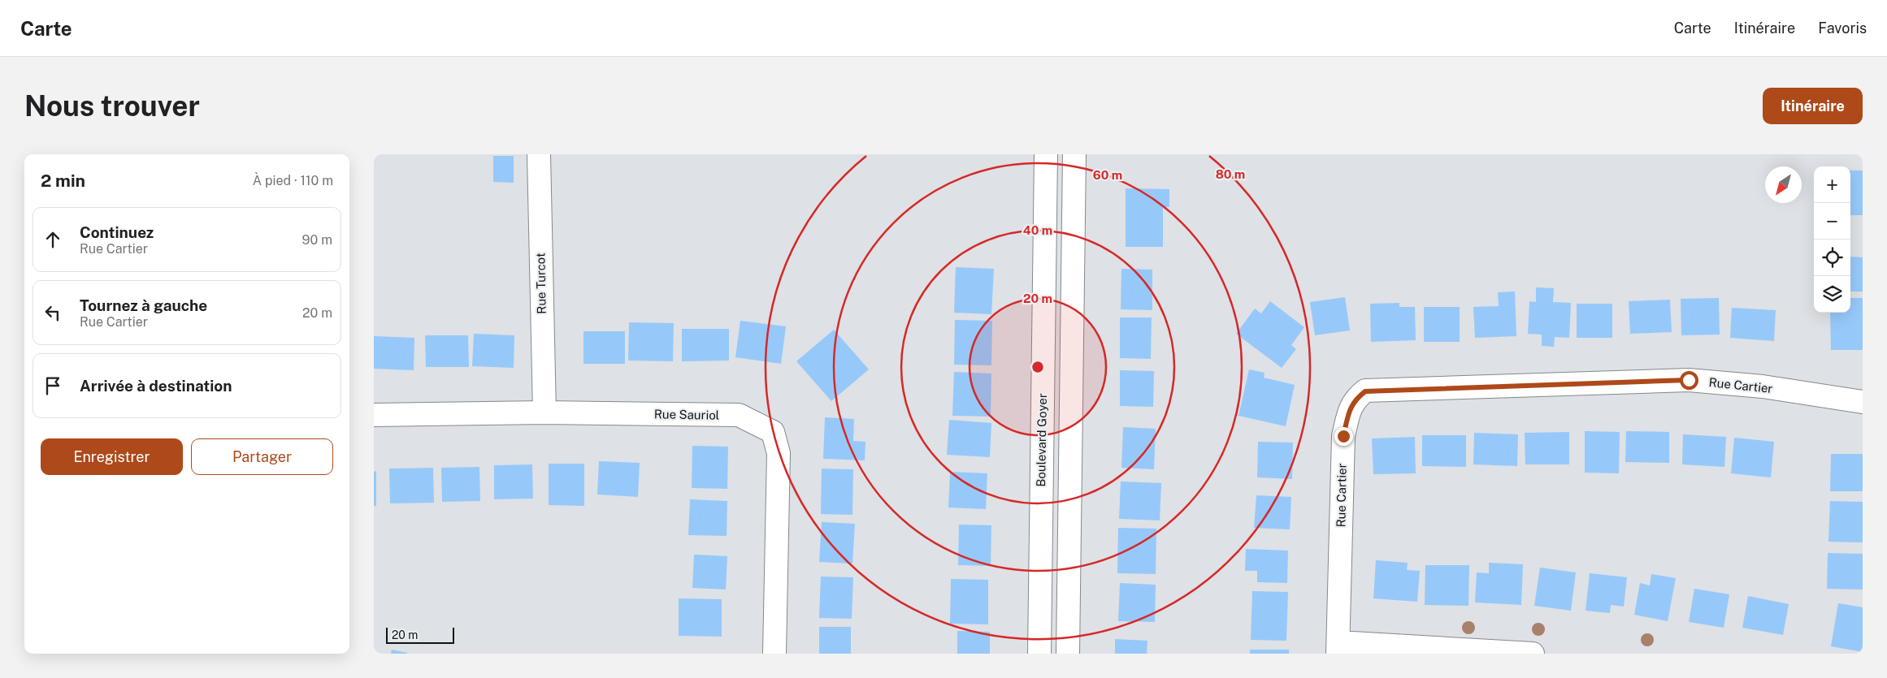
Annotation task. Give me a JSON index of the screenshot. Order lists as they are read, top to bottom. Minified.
{"streets":{"street":["Rue Turcot","Rue Cartier","Rue Sauriol","Boulevard Goyer"]},"crossings":[["Rue Turcot","Rue Sauriol"]],"scale_bar":"20 m","north":"bottom left","page":{"header":"Carte","nav":["Carte","Itinéraire","Favoris"],"buttons":["Itinéraire",["Enregistrer","Partager"]],"title":"Nous trouver","heading":["2 min","À pied · 110 m"],"map_buttons":["+","−"],"list":[["Continuez","Rue Cartier","90 m"],["Tournez à gauche","Rue Cartier","20 m"],"Arrivée à destination"],"scale":"20 m"},"rings":["80 m","60 m","40 m","20 m"]}
